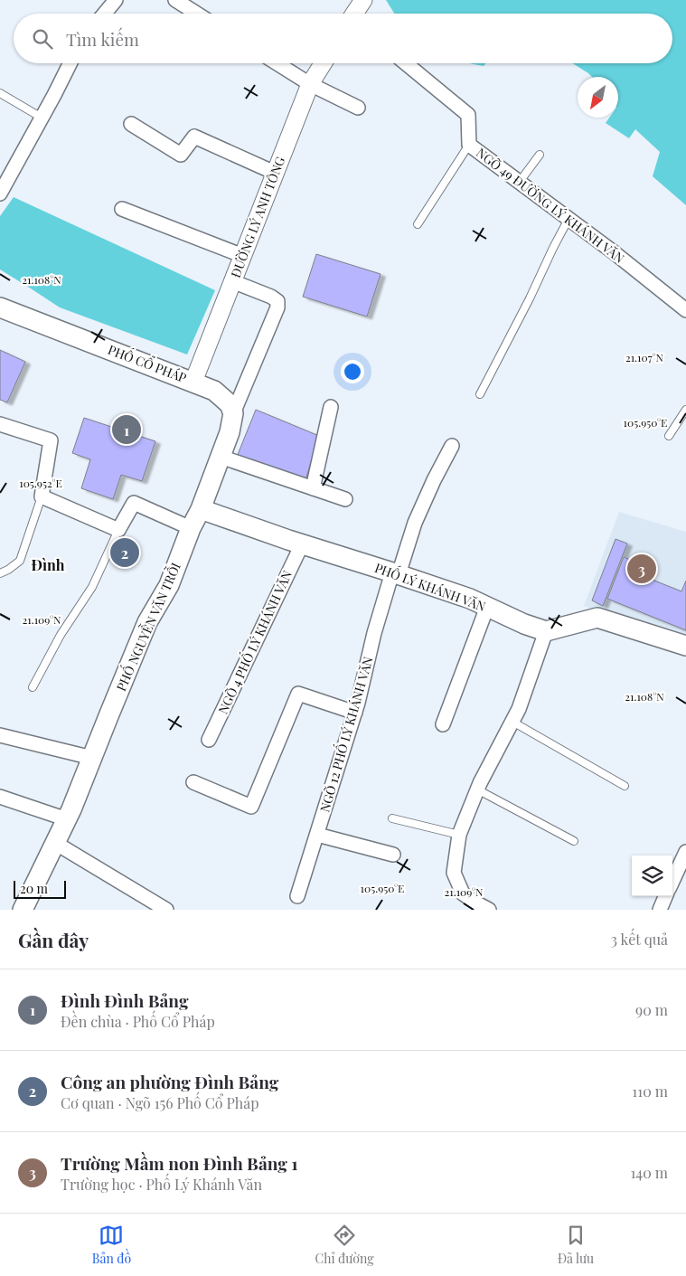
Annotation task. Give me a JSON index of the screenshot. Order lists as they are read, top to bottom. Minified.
{"streets":{"main road":["PHỐ CỔ PHÁP","PHỐ LÝ KHÁNH VĂN","PHỐ NGUYỄN VĂN TRỖI"],"street":["NGÕ 49 ĐƯỜNG LÝ KHÁNH VĂN","ĐƯỜNG LÝ ANH TÔNG","NGÕ 4 PHỐ LÝ KHÁNH VĂN","NGÕ 12 PHỐ LÝ KHÁNH VĂN"]},"crossings":[["ĐƯỜNG LÝ ANH TÔNG","PHỐ CỔ PHÁP"],["PHỐ LÝ KHÁNH VĂN","PHỐ NGUYỄN VĂN TRỖI"],["PHỐ LÝ KHÁNH VĂN","NGÕ 4 PHỐ LÝ KHÁNH VĂN"],["PHỐ LÝ KHÁNH VĂN","NGÕ 12 PHỐ LÝ KHÁNH VĂN"]],"districts":["Đình"],"scale_bar":"20 m","north":"bottom left","page":{"search":"Tìm kiếm","pins":["1","2","3"],"scale":"20 m","heading":["Gần đây","3 kết quả"],"list":[{"mark":"1","name":"Đình Đình Bảng","note":"Đền chùa · Phố Cổ Pháp","value":"90 m"},{"mark":"2","name":"Công an phường Đình Bảng","note":"Cơ quan · Ngõ 156 Phố Cổ Pháp","value":"110 m"},{"mark":"3","name":"Trường Mầm non Đình Bảng 1","note":"Trường học · Phố Lý Khánh Văn","value":"140 m"}],"nav":["Bản đồ","Chỉ đường","Đã lưu"]},"coordinates":["21.108°N","21.107°N","105.950°E","105.952°E","21.109°N"]}
